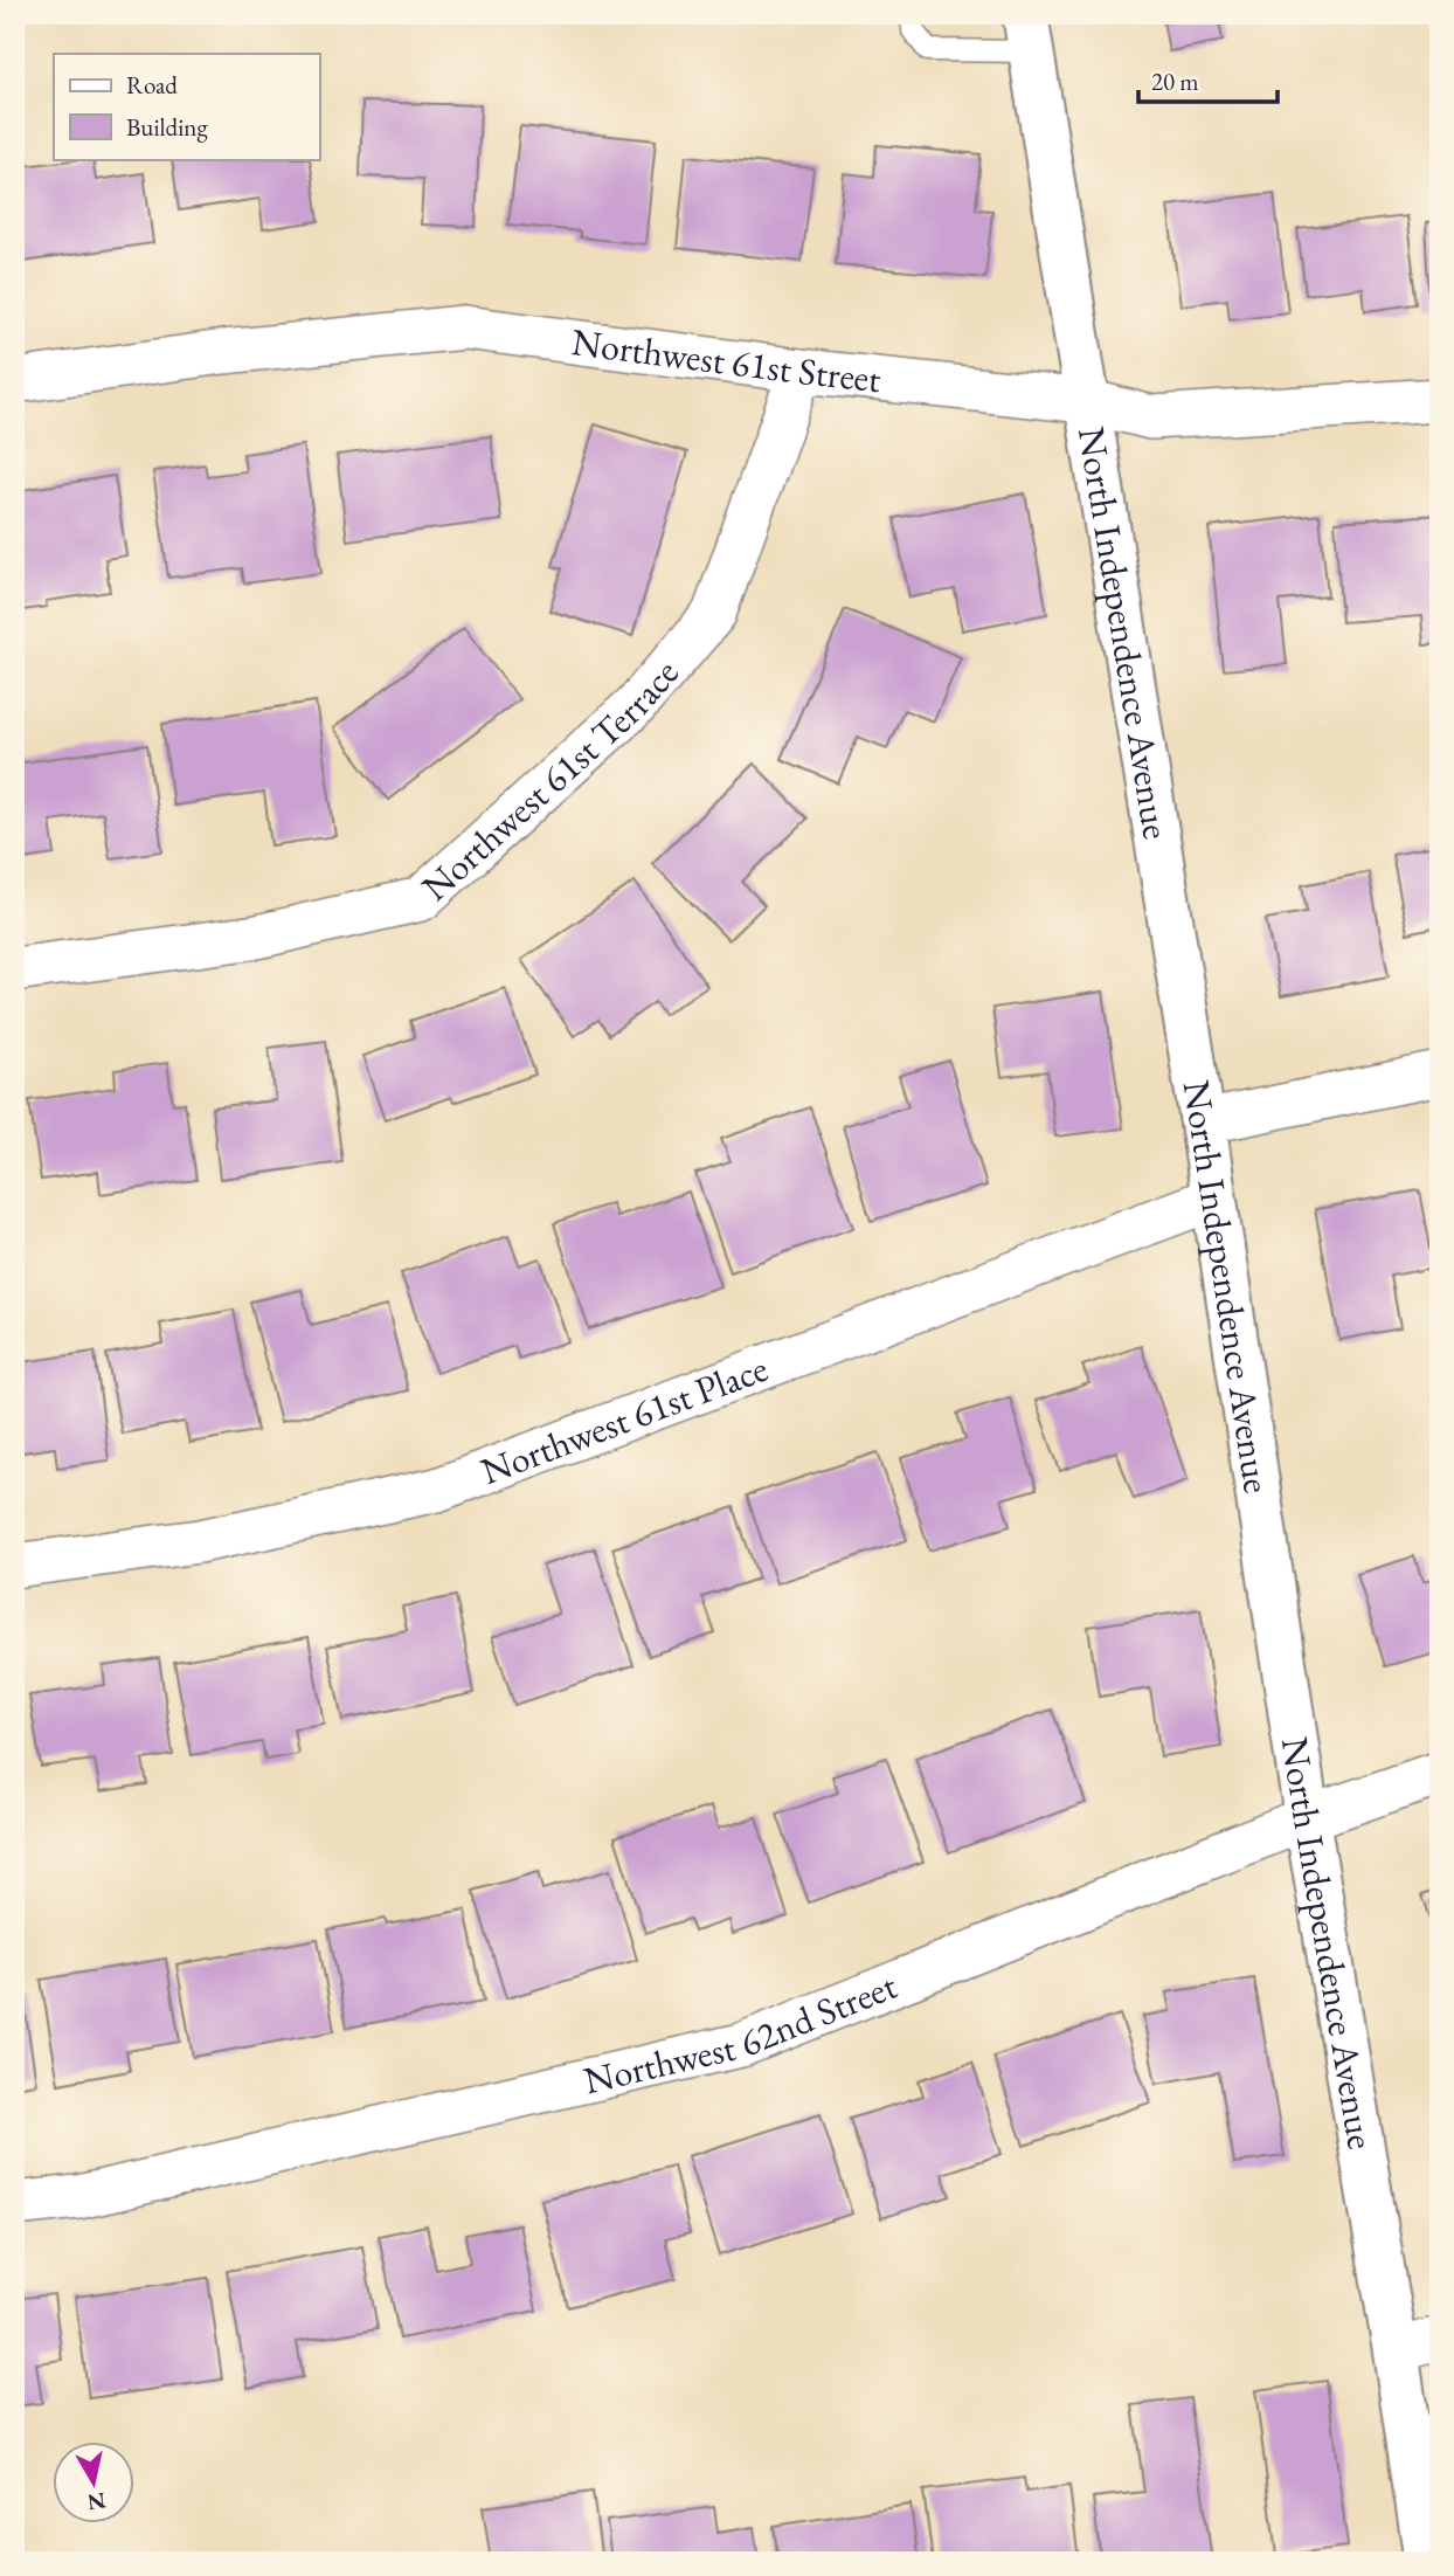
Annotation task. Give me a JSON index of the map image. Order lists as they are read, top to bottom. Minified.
{"streets":{"street":["Northwest 61st Street","North Independence Avenue","Northwest 61st Terrace","Northwest 61st Place","Northwest 62nd Street"]},"crossings":[["Northwest 61st Street","North Independence Avenue"],["Northwest 61st Street","Northwest 61st Terrace"],["North Independence Avenue","Northwest 61st Place"],["North Independence Avenue","Northwest 62nd Street"]],"legend":["Road","Building"],"scale_bar":"20 m","north":"bottom"}
